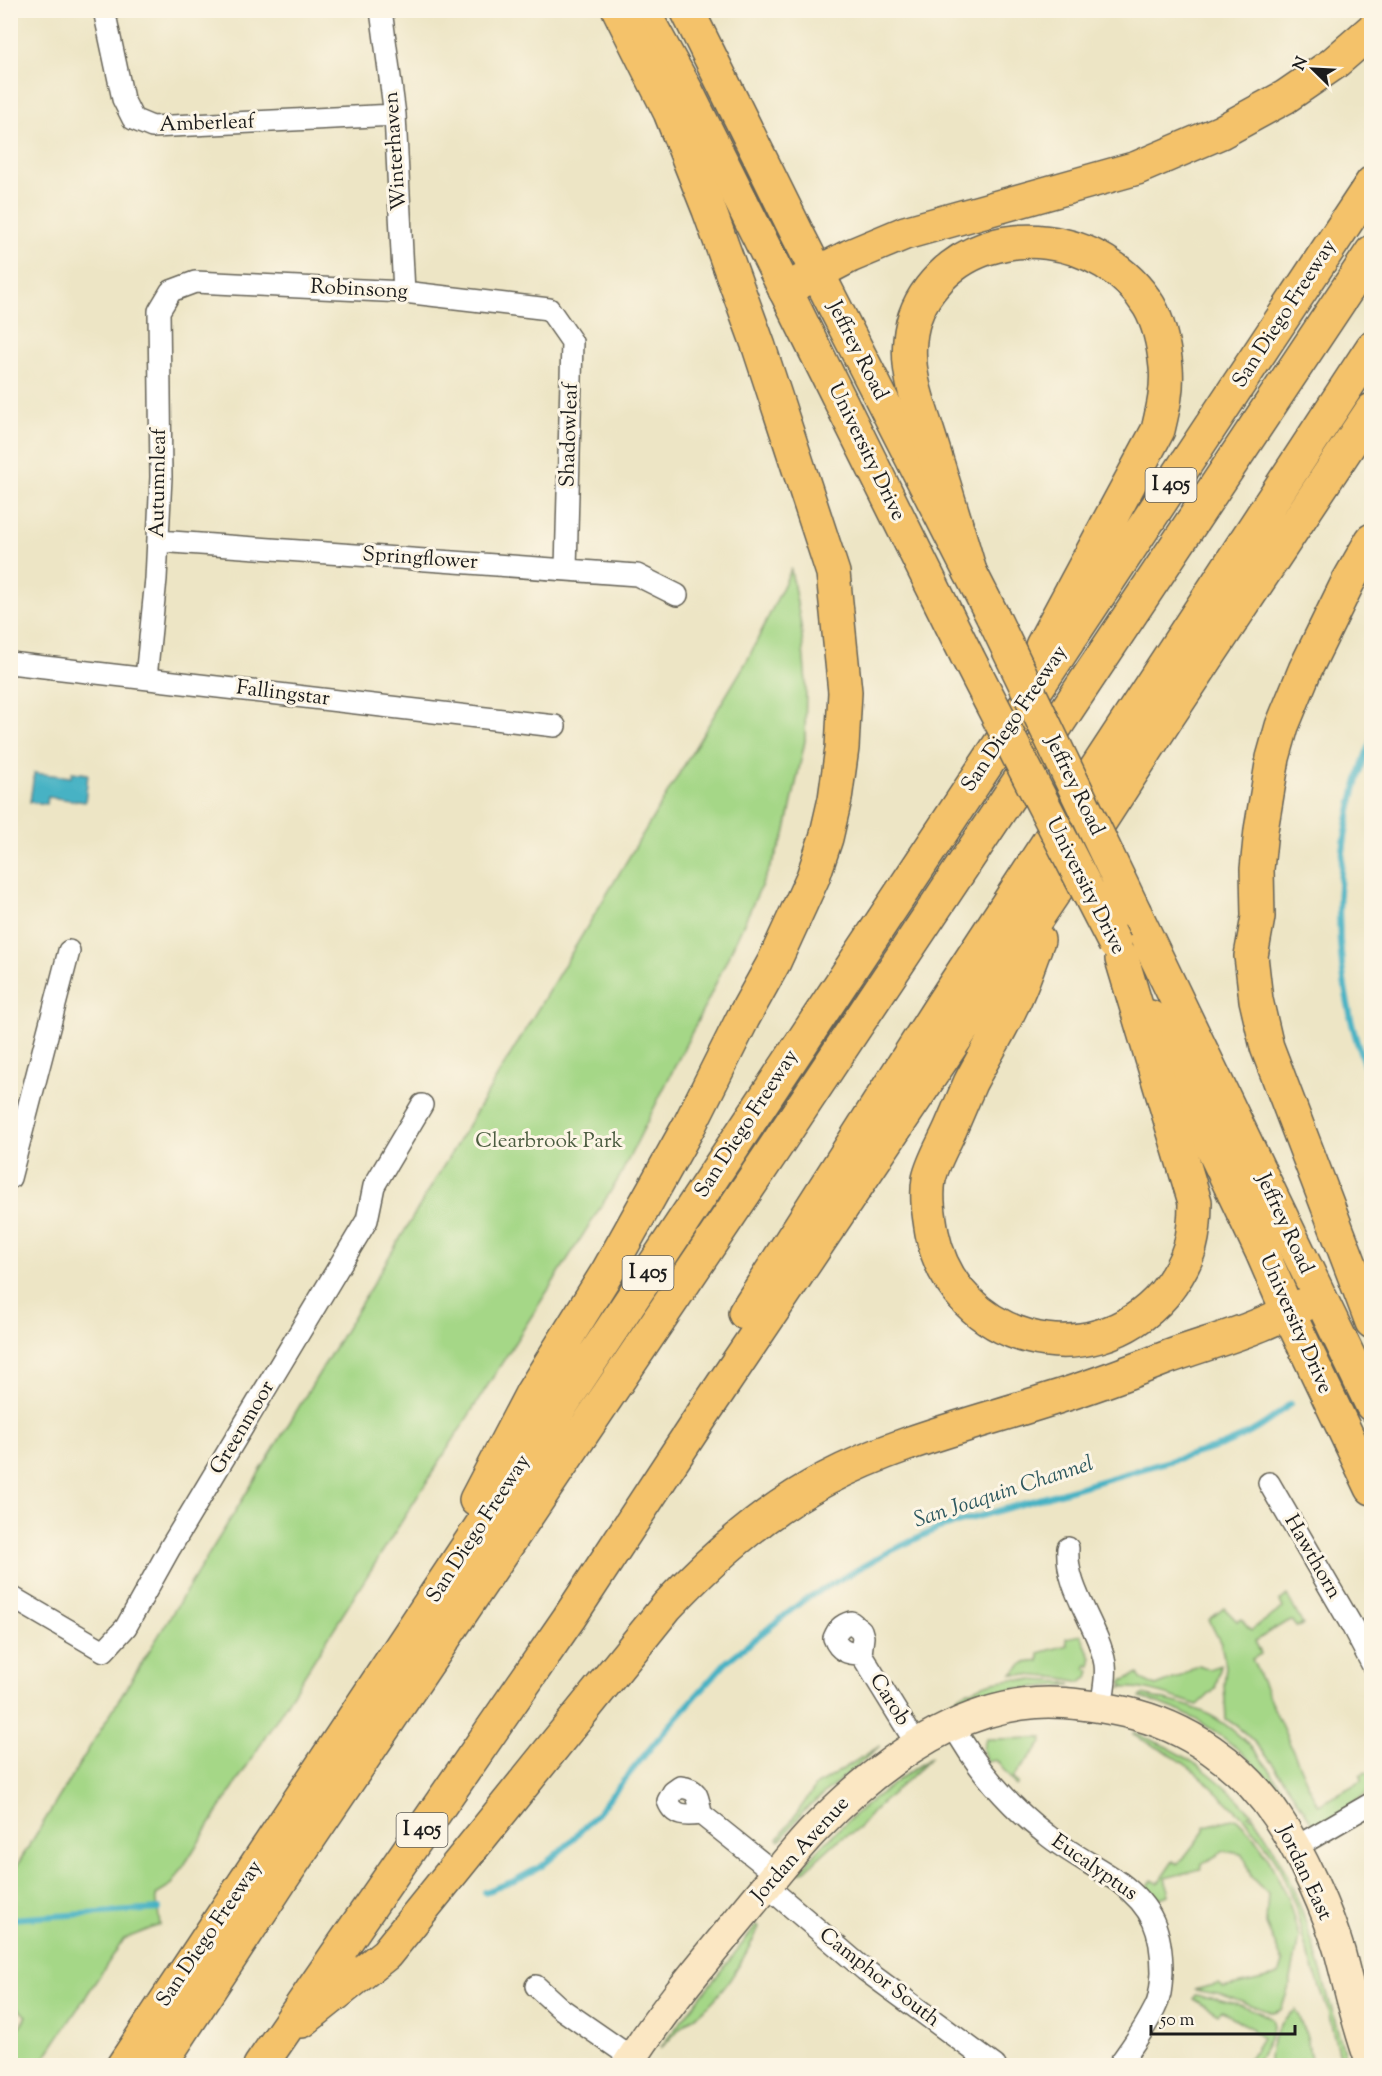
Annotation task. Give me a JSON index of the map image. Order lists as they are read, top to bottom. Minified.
{"streets":{"main road":["San Diego Freeway","Jeffrey Road","University Drive","I 405"],"street":["Amberleaf","Winterhaven","Robinsong","Shadowleaf","Autumnleaf","Springflower","Fallingstar","Greenmoor","Hawthorn","Carob","Jordan Avenue","Eucalyptus","Jordan East","Camphor South"]},"crossings":[["Amberleaf","Winterhaven"],["Winterhaven","Robinsong"],["Robinsong","Shadowleaf"],["Robinsong","Autumnleaf"],["Shadowleaf","Springflower"],["Autumnleaf","Springflower"],["Autumnleaf","Fallingstar"],["Carob","Jordan Avenue"],["Jordan Avenue","Eucalyptus"],["Jordan Avenue","Jordan East"],["Jordan Avenue","Camphor South"]],"water":["San Joaquin Channel"],"parks":["Clearbrook Park"],"scale_bar":"50 m","north":"top left"}
